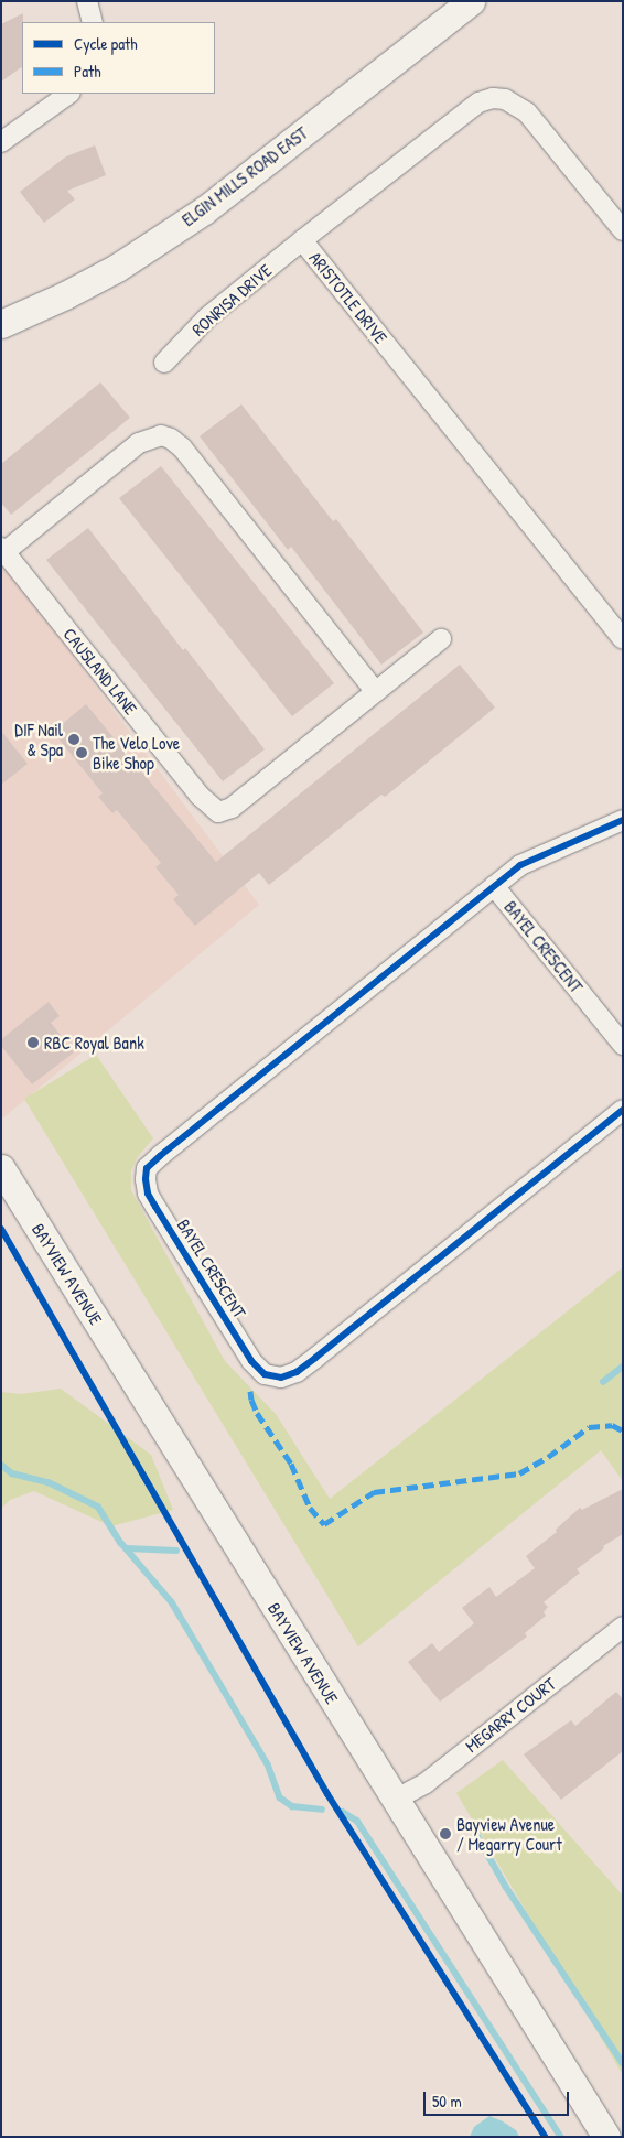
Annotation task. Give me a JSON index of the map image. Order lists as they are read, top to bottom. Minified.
{"streets":{"main road":["ELGIN MILLS ROAD EAST","BAYVIEW AVENUE"],"street":["ARISTOTLE DRIVE","RONRISA DRIVE","CAUSLAND LANE","BAYEL CRESCENT","MEGARRY COURT"]},"crossings":[["ARISTOTLE DRIVE","RONRISA DRIVE"],["BAYVIEW AVENUE","MEGARRY COURT"]],"places":["DIF Nail & Spa","The Velo Love Bike Shop","RBC Royal Bank","Bayview Avenue / Megarry Court"],"legend":["Cycle path","Path"],"scale_bar":"50 m"}
